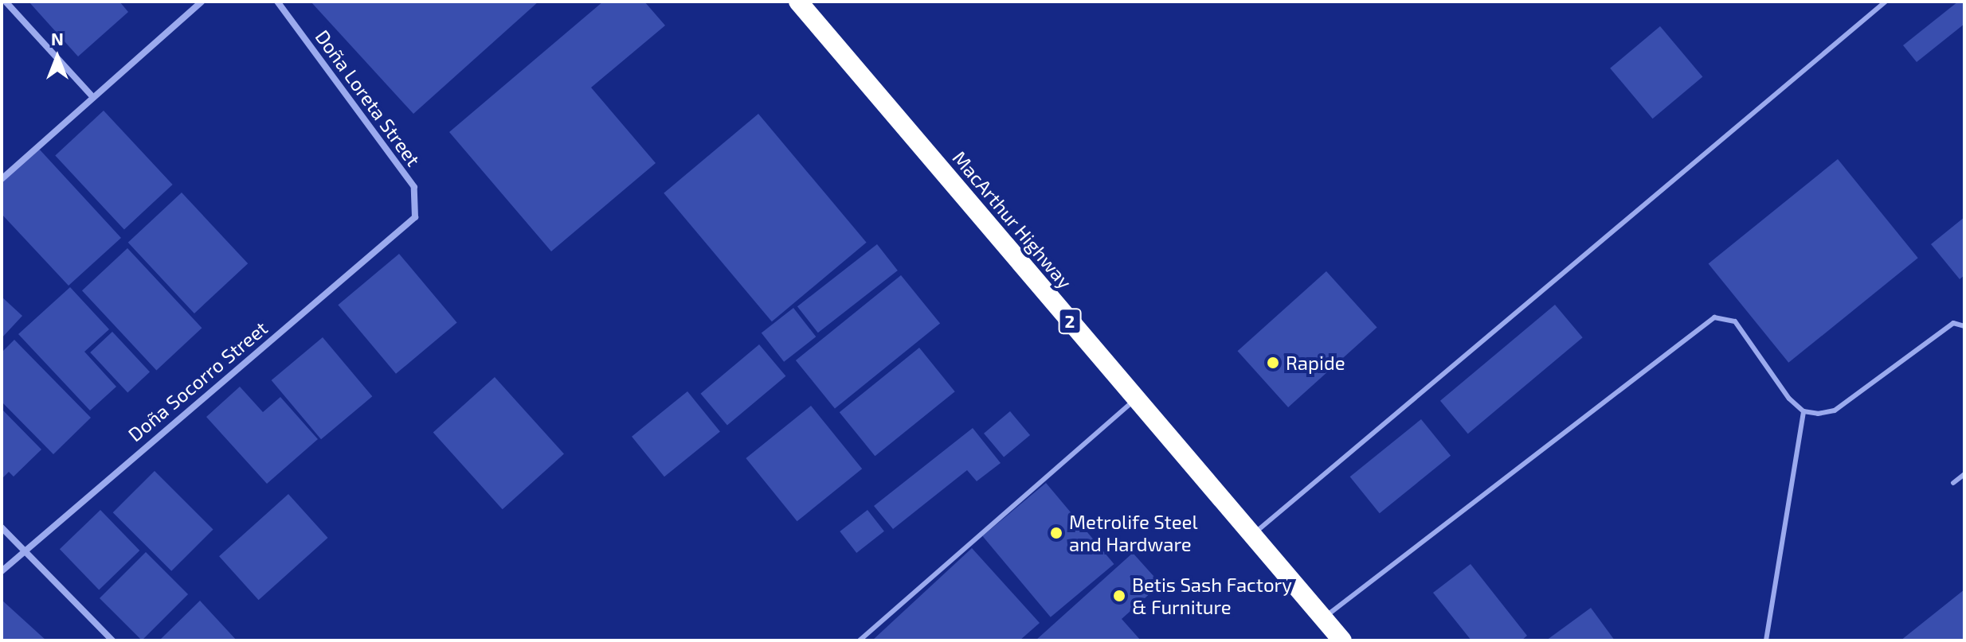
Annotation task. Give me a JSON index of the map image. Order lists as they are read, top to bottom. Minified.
{"streets":{"highway":["MacArthur Highway","2"],"street":["Doña Loreta Street","Doña Socorro Street"]},"crossings":[["Doña Loreta Street","Doña Socorro Street"]],"places":["Rapide","Metrolife Steel and Hardware","Betis Sash Factory & Furniture"],"north":"top"}
